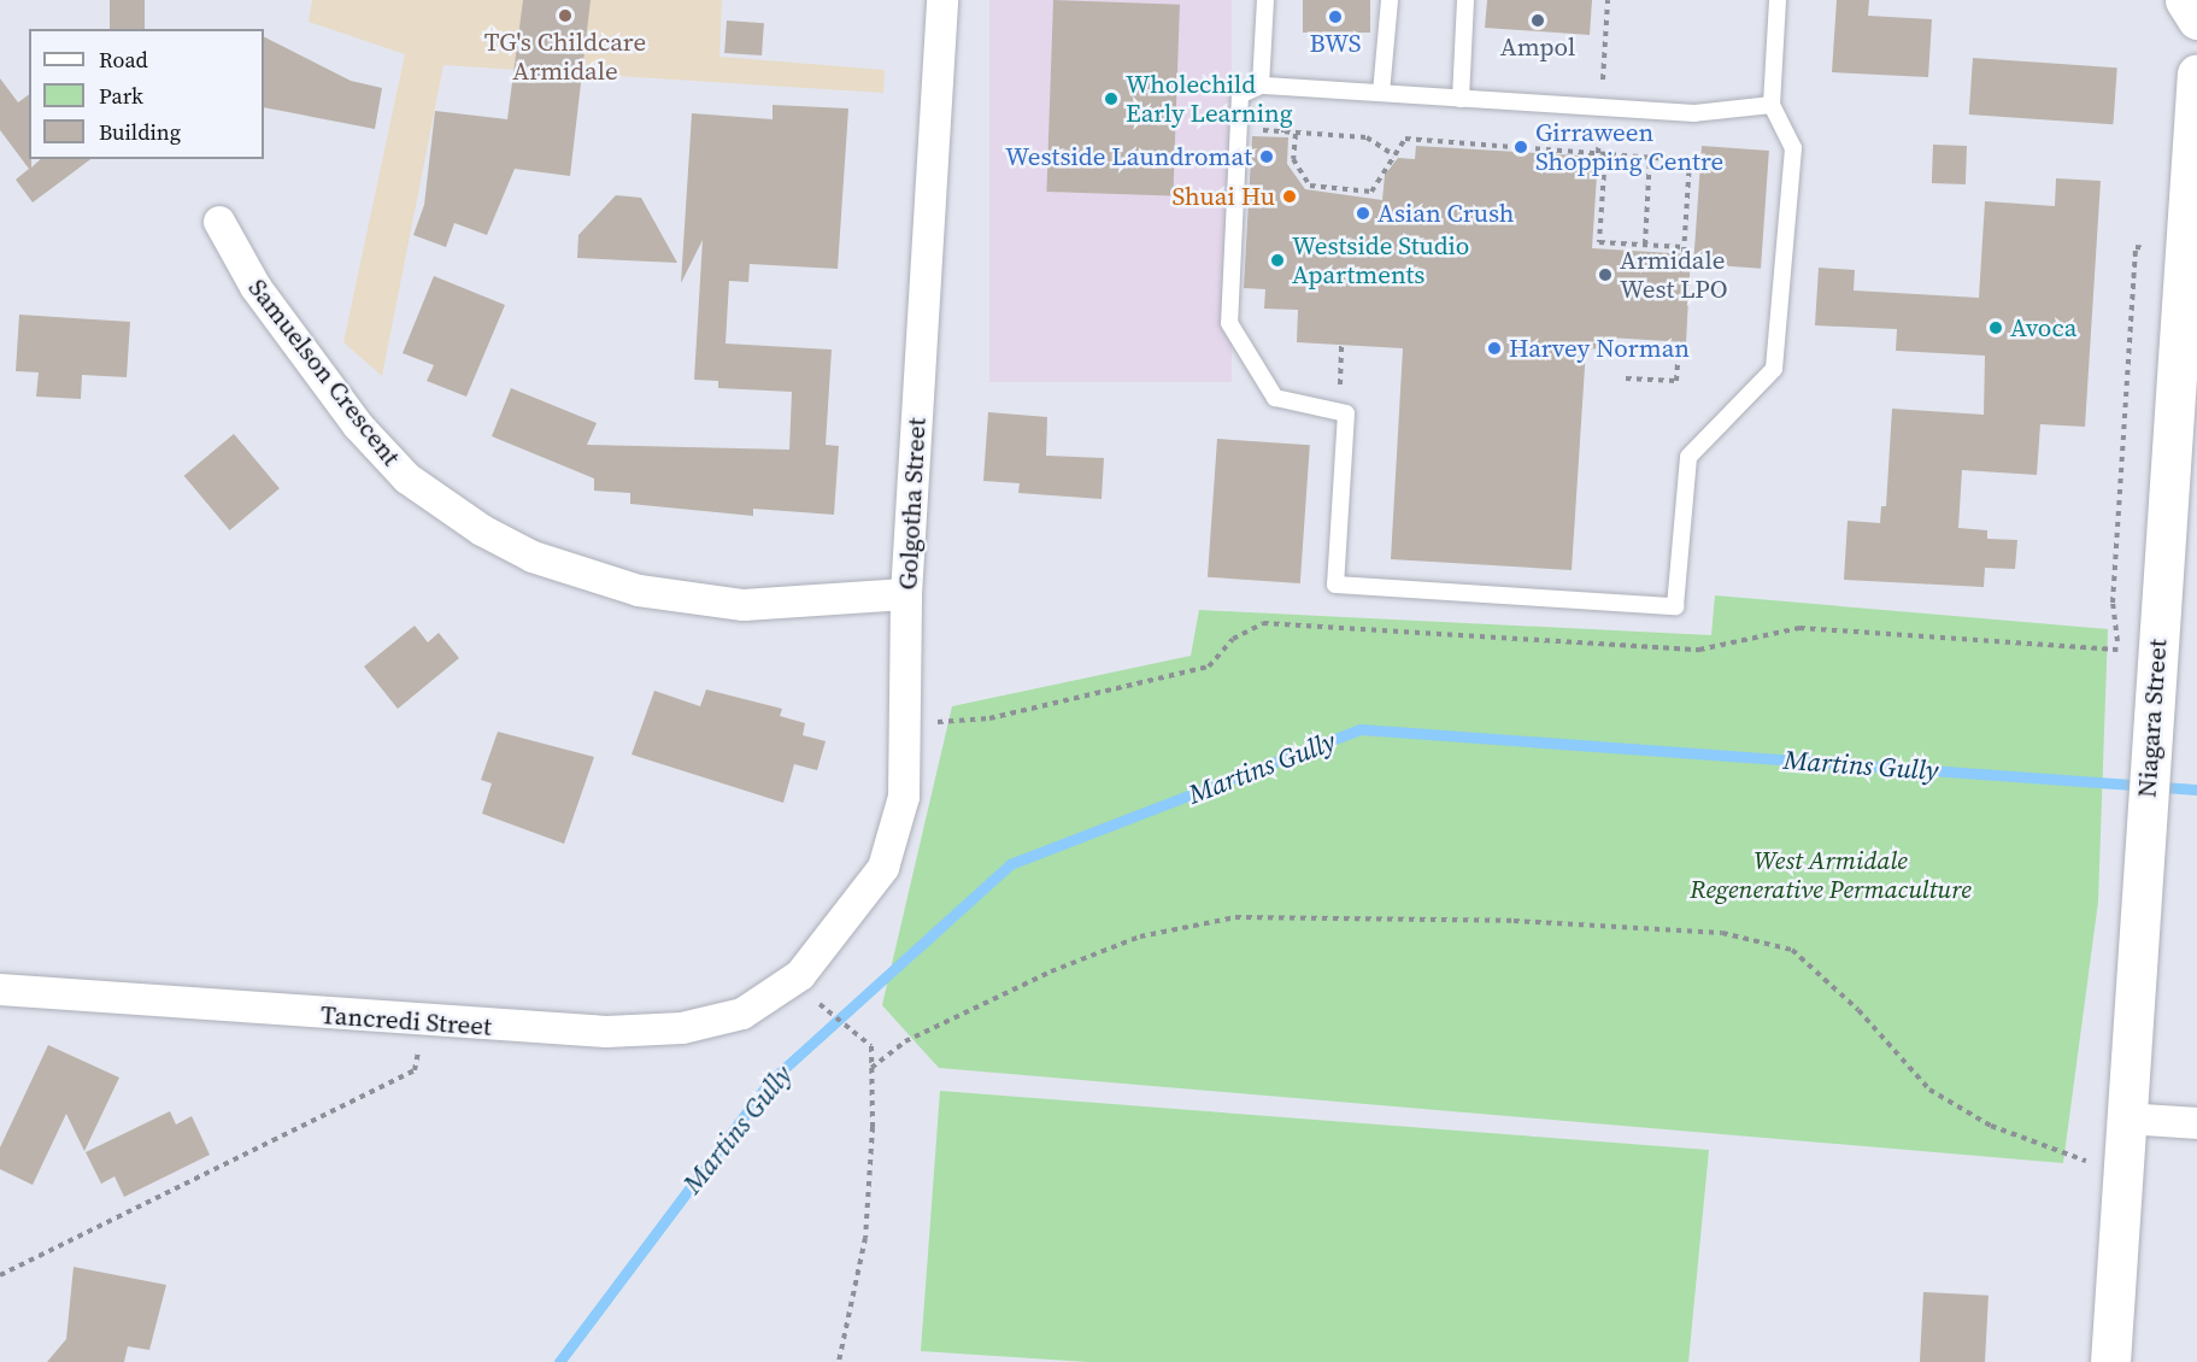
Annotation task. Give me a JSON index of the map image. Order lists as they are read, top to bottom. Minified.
{"streets":{"street":["Samuelson Crescent","Golgotha Street","Niagara Street","Tancredi Street"]},"crossings":[["Samuelson Crescent","Golgotha Street"],["Golgotha Street","Tancredi Street"]],"water":["Martins Gully"],"parks":["West Armidale Regenerative Permaculture"],"places":["TG's Childcare Armidale","BWS","Ampol","Wholechild Early Learning","Girraween Shopping Centre","Westside Laundromat","Shuai Hu","Asian Crush","Westside Studio Apartments","Armidale West LPO","Avoca","Harvey Norman"],"legend":["Road","Park","Building"]}
